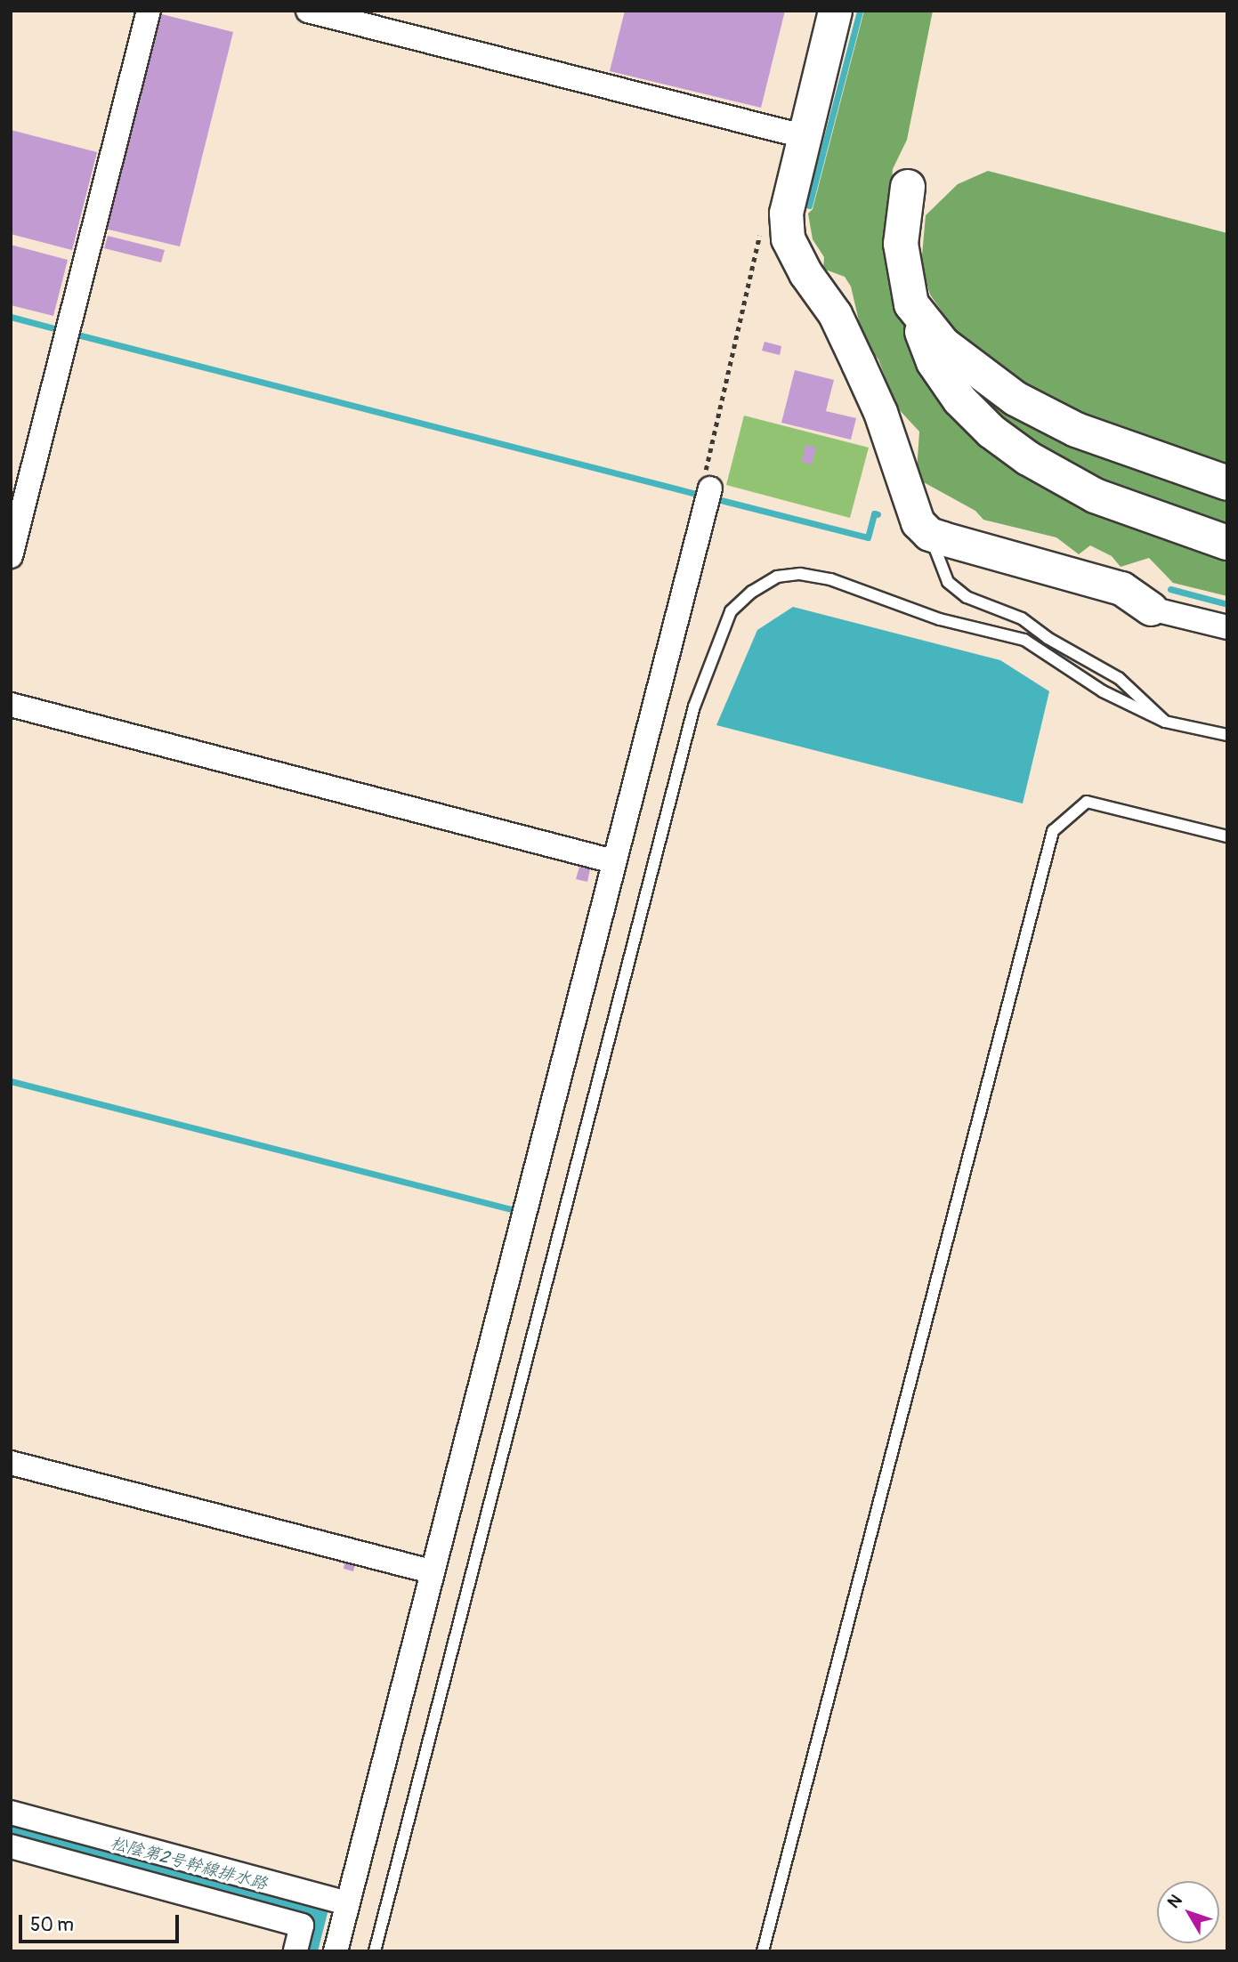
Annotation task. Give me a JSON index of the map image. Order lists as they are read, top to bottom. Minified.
{"water":["松陰第2号幹線排水路"],"scale_bar":"50 m","north":"top left"}
